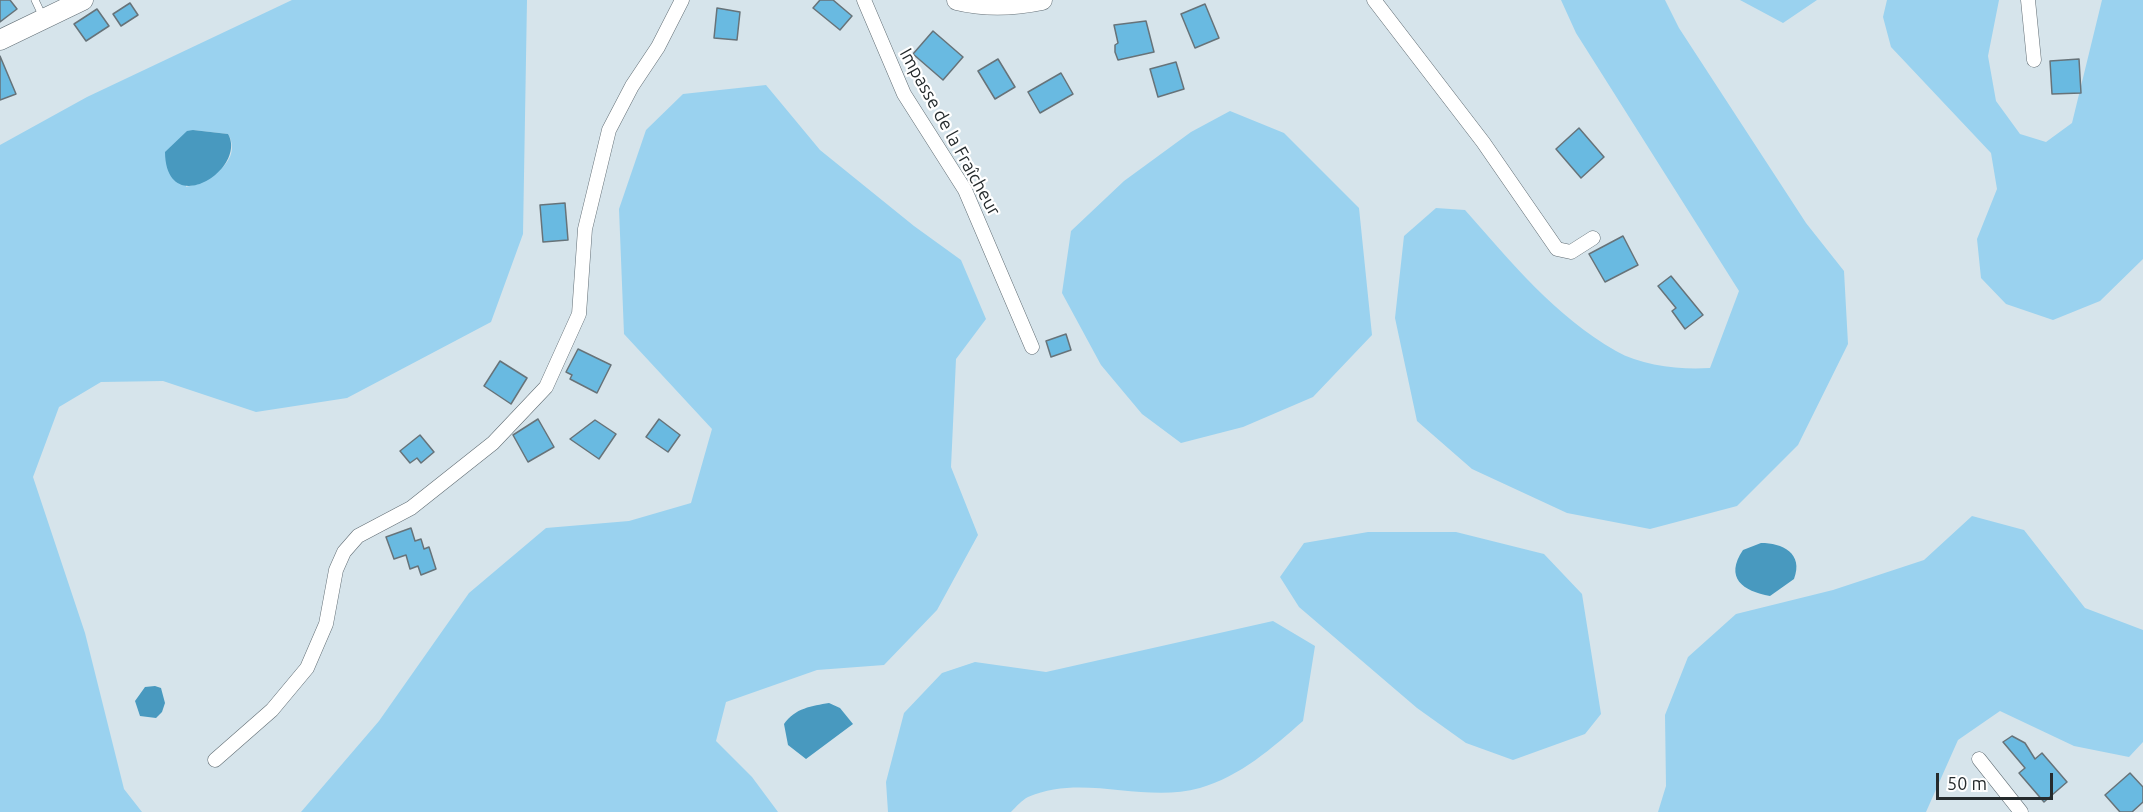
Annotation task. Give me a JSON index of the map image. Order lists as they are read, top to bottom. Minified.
{"streets":{"street":["Impasse de la Fraîcheur"]},"scale_bar":"50 m"}
